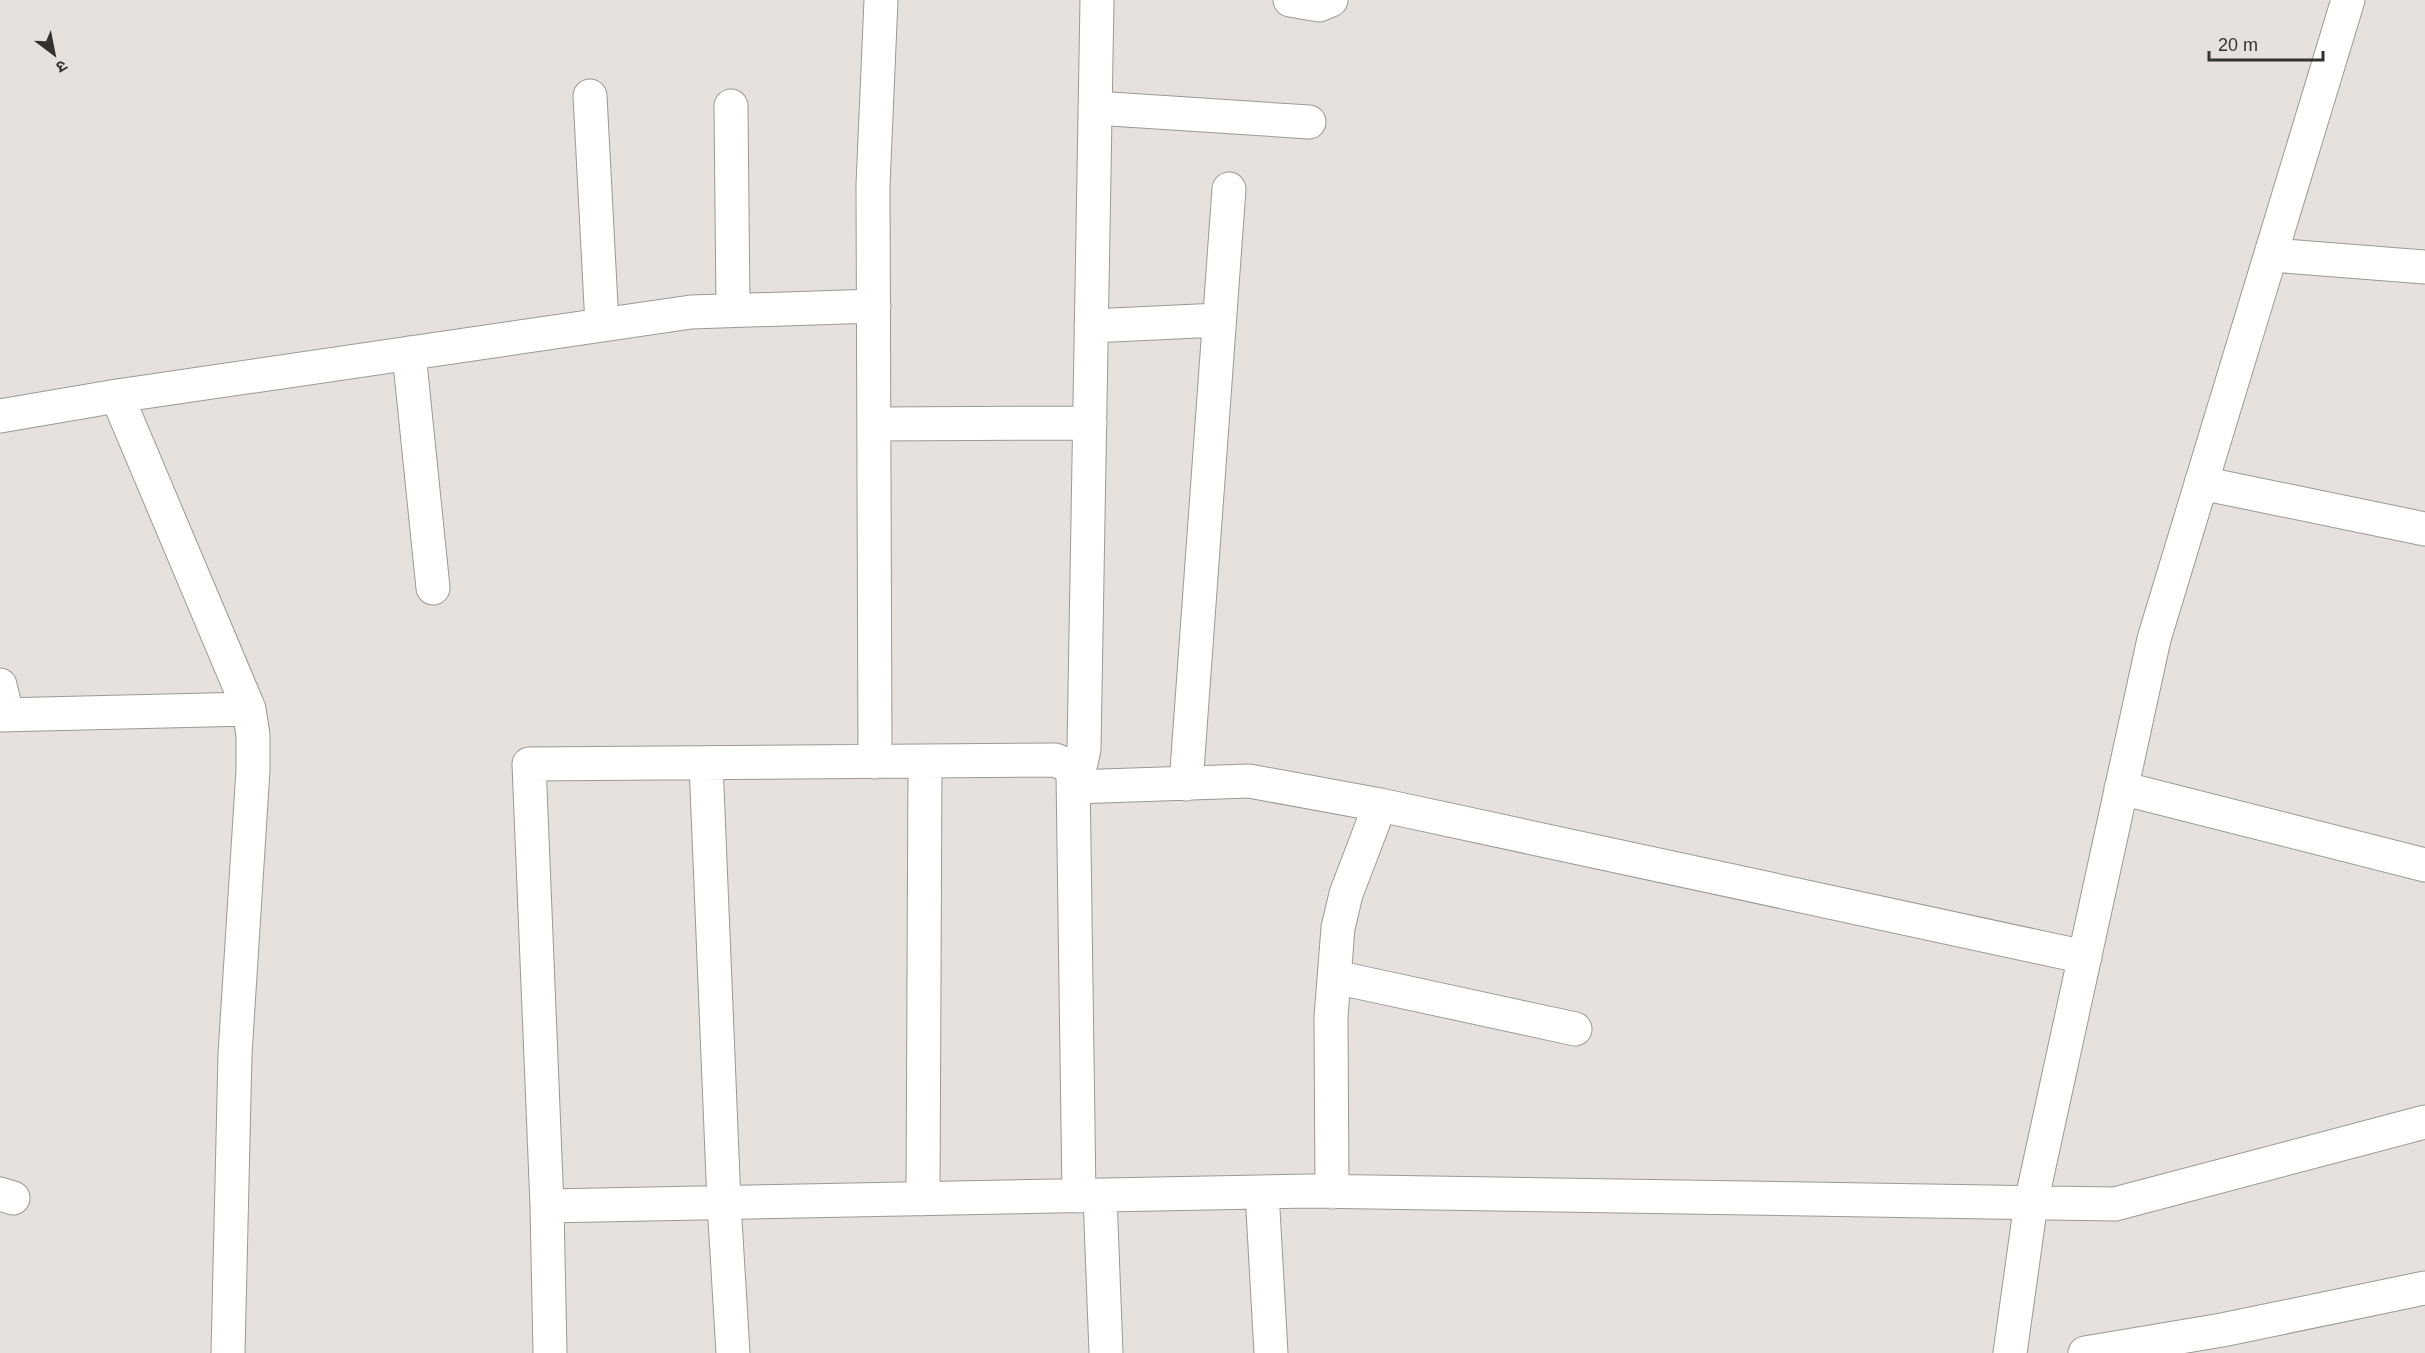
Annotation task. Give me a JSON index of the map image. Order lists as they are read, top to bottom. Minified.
{"scale_bar":"20 m","north":"bottom right"}
